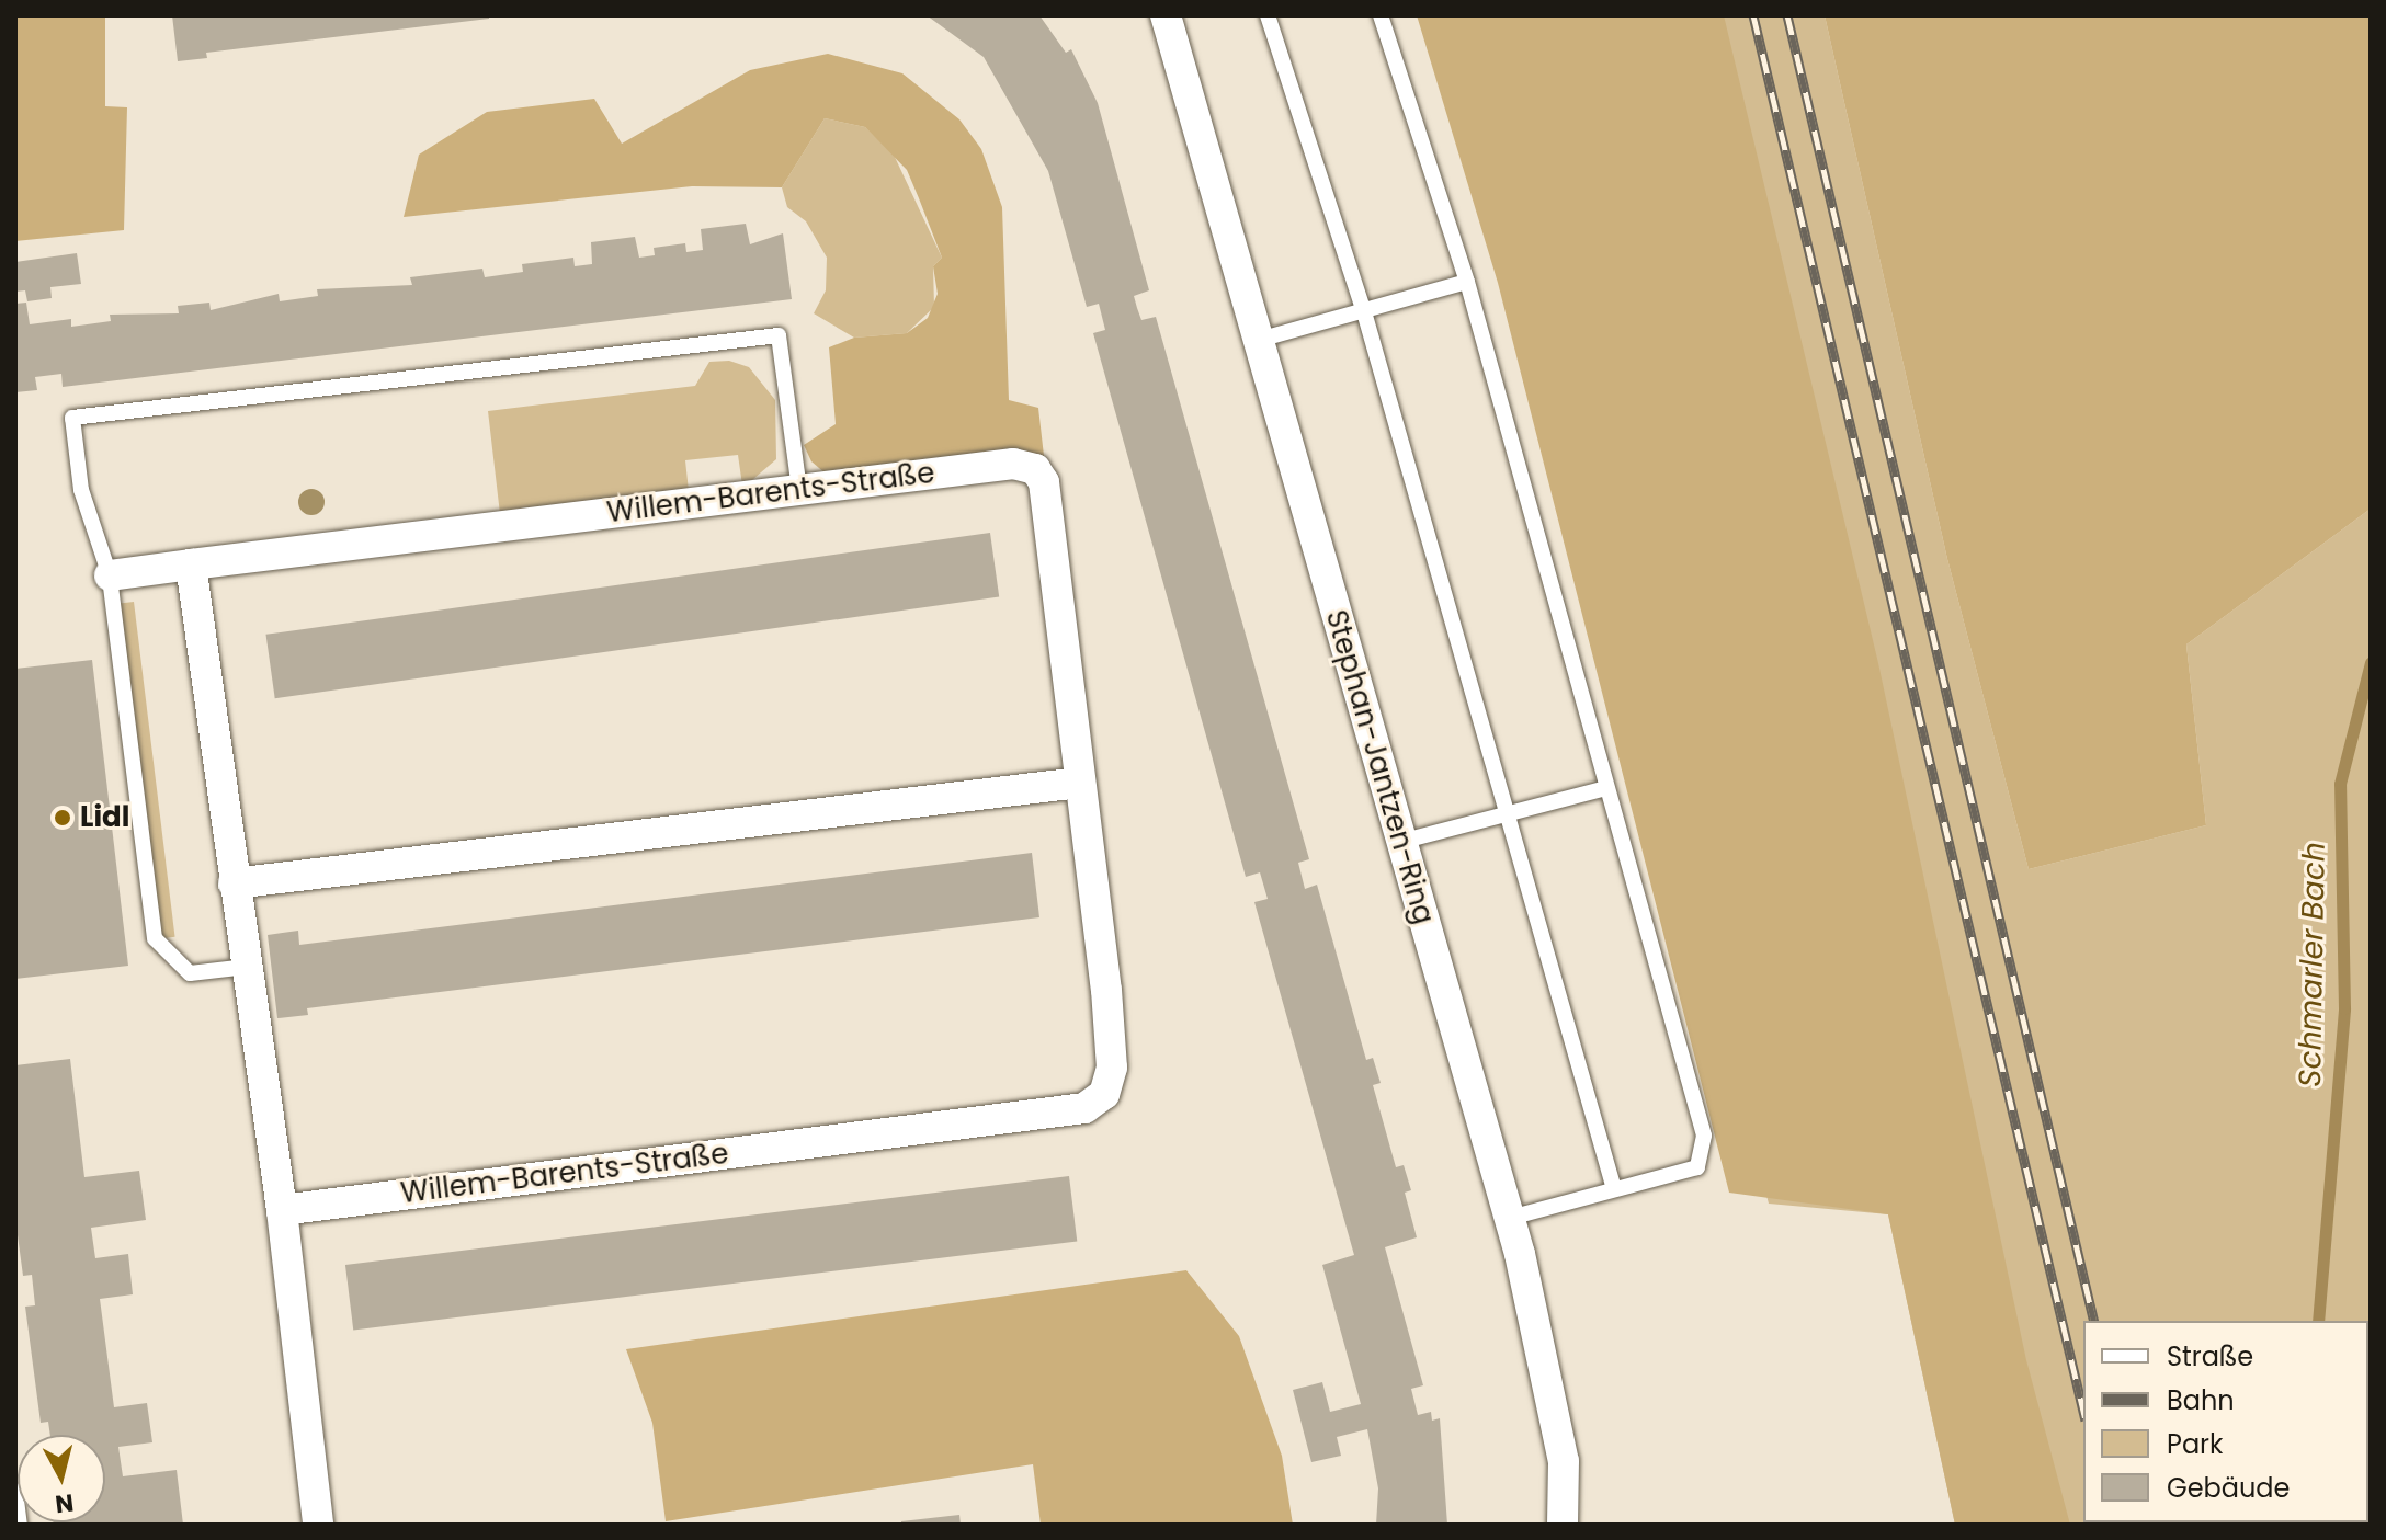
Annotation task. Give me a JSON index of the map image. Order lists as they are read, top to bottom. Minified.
{"streets":{"street":["Willem-Barents-Straße","Stephan-Jantzen-Ring"]},"water":["Schmarler Bach"],"places":["Lidl"],"legend":["Straße","Bahn","Park","Gebäude"],"north":"bottom"}
